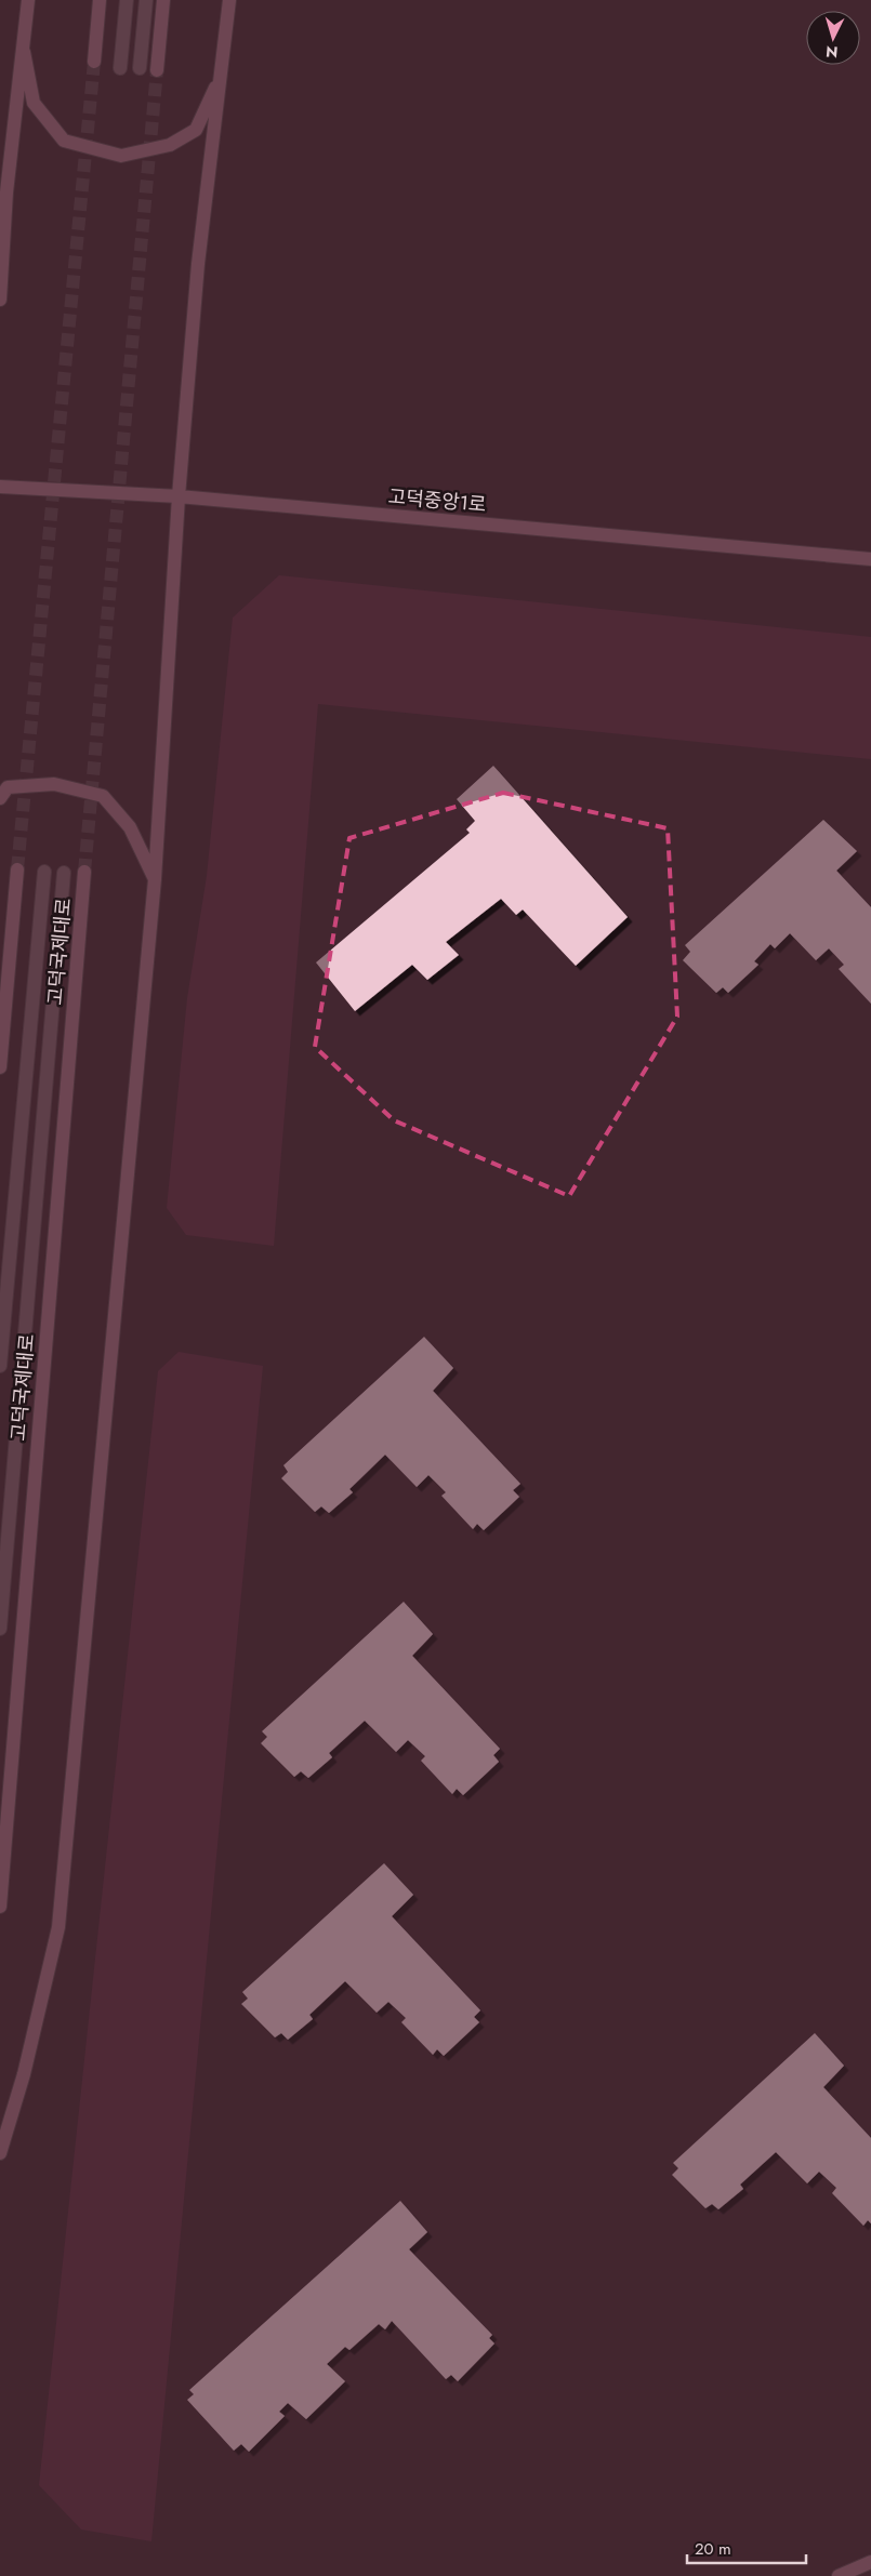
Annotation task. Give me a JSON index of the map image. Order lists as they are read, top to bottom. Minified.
{"streets":{"main road":["고덕중앙1로","고덕국제대로"]},"scale_bar":"20 m","north":"bottom"}
